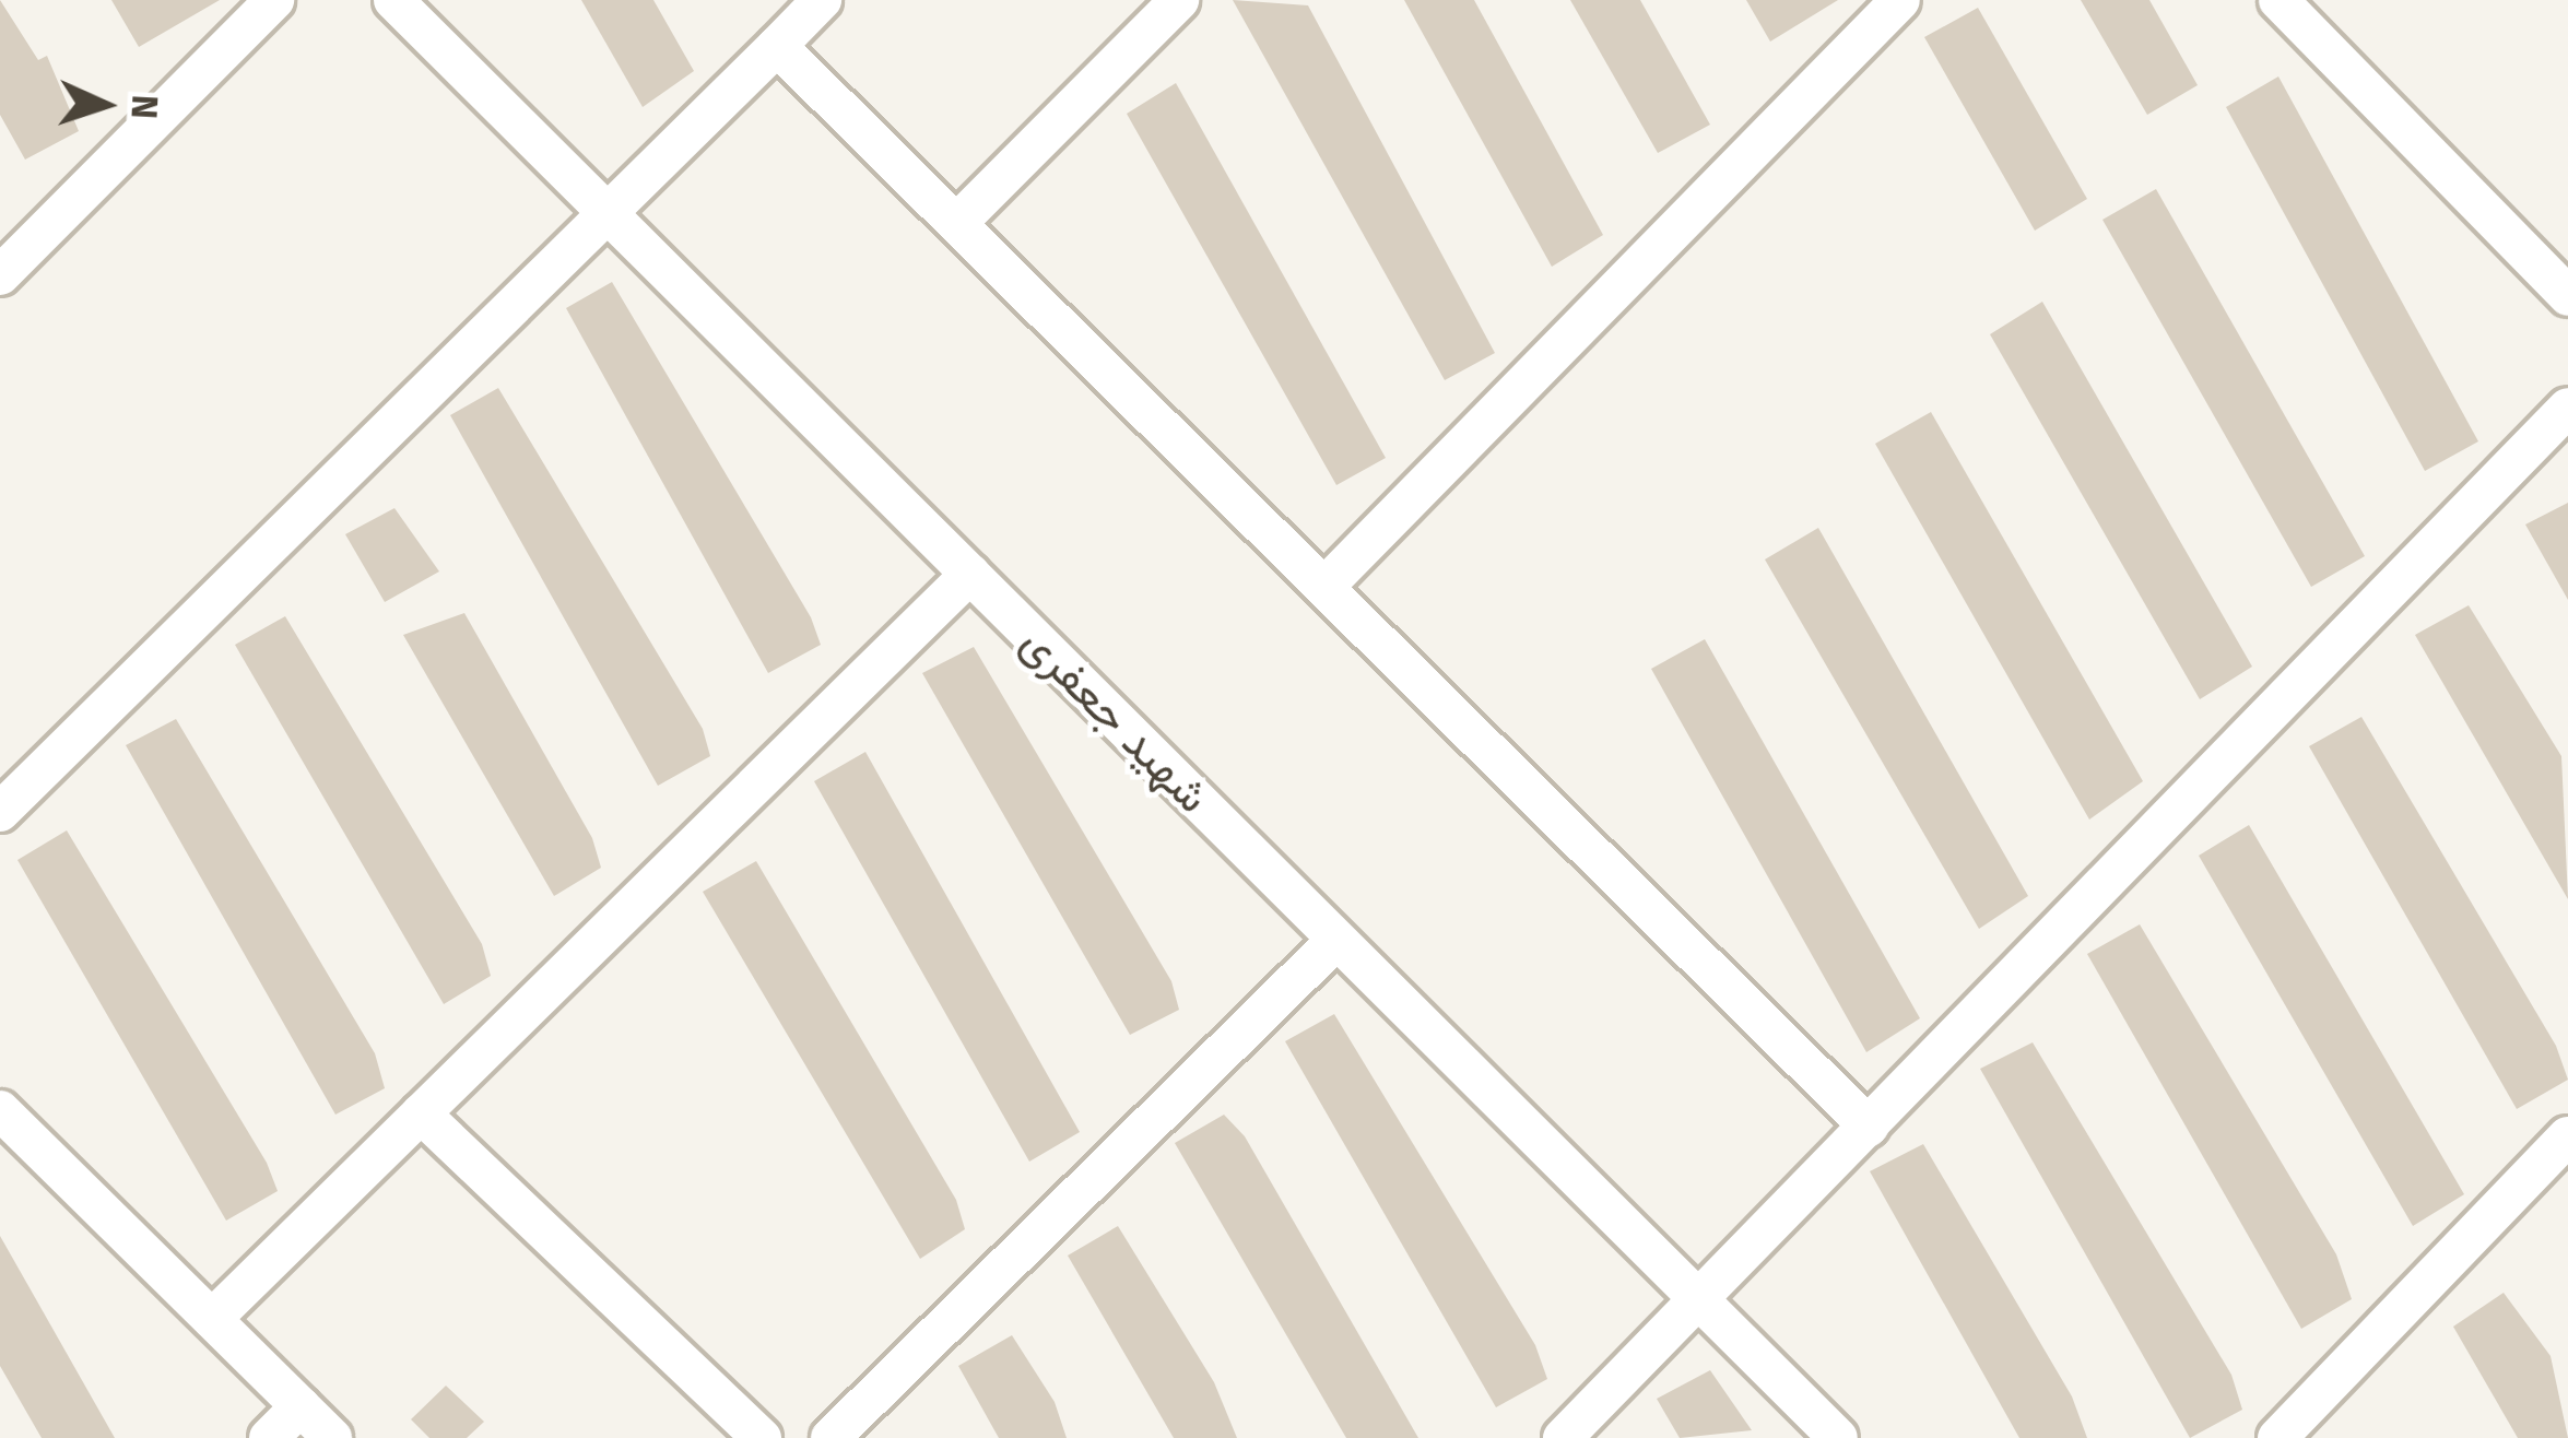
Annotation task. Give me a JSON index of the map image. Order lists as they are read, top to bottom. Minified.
{"streets":{"street":["شهید جعفری"]},"north":"right"}
